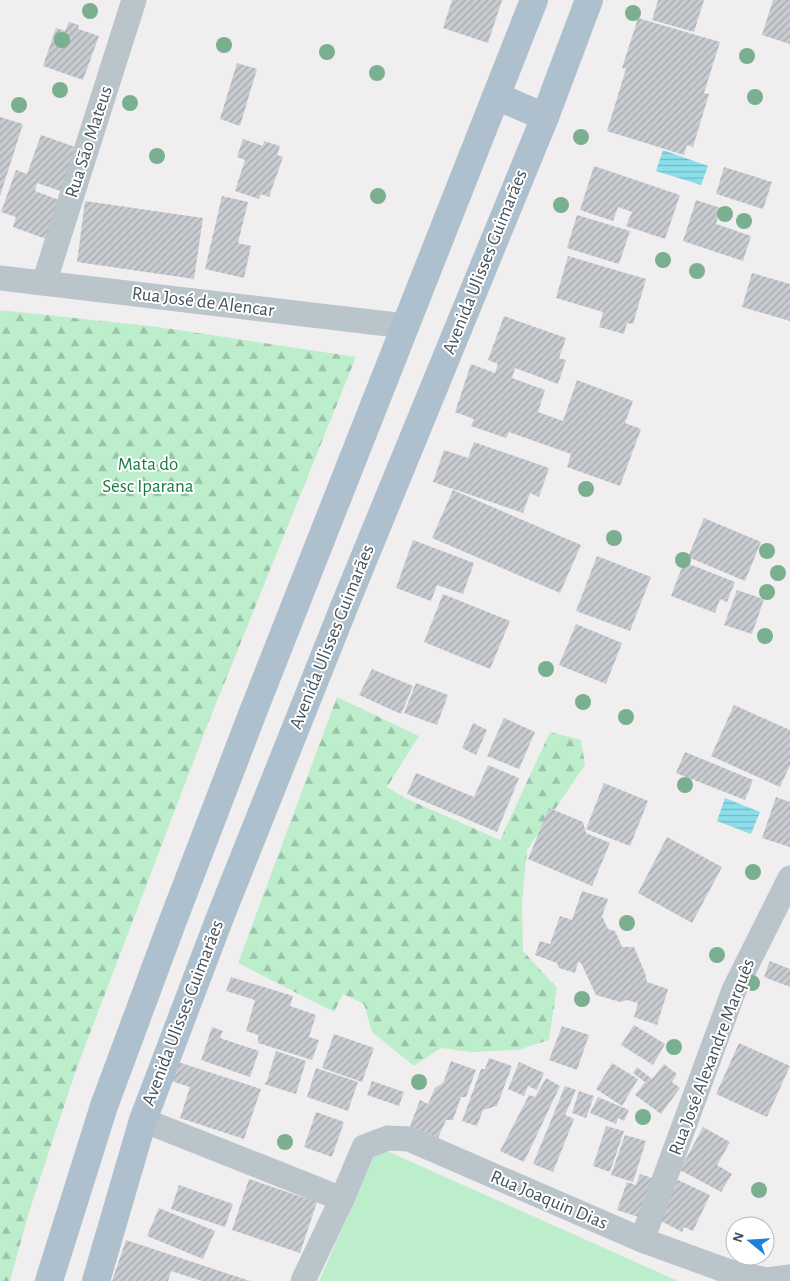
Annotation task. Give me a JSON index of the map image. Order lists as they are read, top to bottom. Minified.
{"streets":{"main road":["Avenida Ulisses Guimarães"],"street":["Rua São Mateus","Rua José de Alencar","Rua José Alexandre Marquês","Rua Joaquin Dias"]},"crossings":[["Rua São Mateus","Rua José de Alencar"],["Rua José Alexandre Marquês","Rua Joaquin Dias"]],"parks":["Mata do Sesc Iparana"],"north":"left"}
